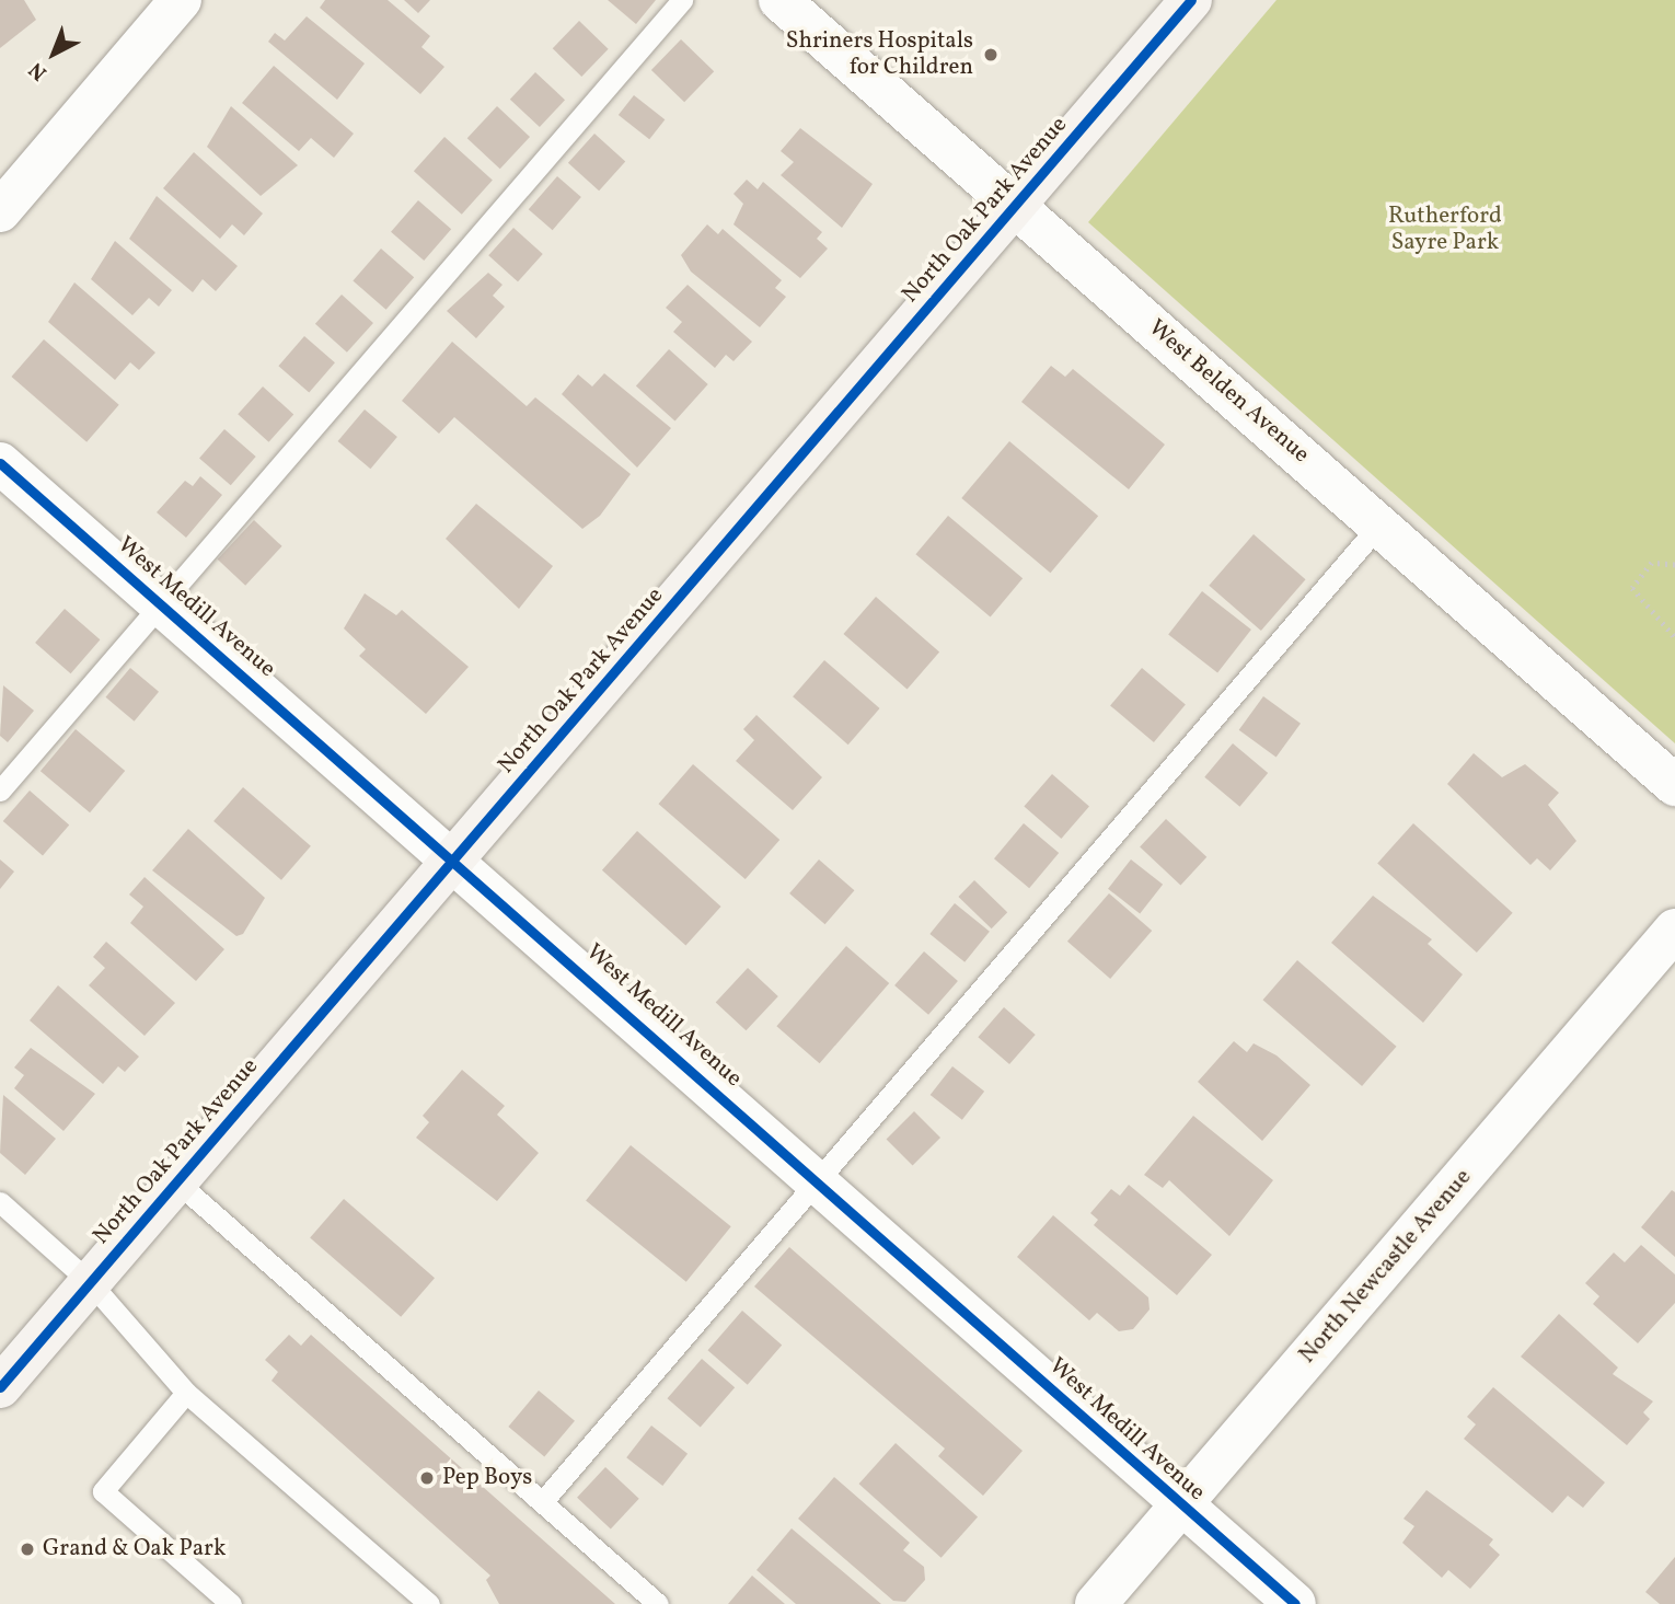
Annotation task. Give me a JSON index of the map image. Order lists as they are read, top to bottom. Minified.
{"streets":{"street":["North Oak Park Avenue","West Belden Avenue","West Medill Avenue","North Newcastle Avenue"]},"crossings":[["North Oak Park Avenue","West Belden Avenue"],["North Oak Park Avenue","West Medill Avenue"],["West Medill Avenue","North Newcastle Avenue"]],"parks":["Rutherford Sayre Park"],"places":["Shriners Hospitals for Children","Pep Boys","Grand & Oak Park"],"north":"bottom left"}
